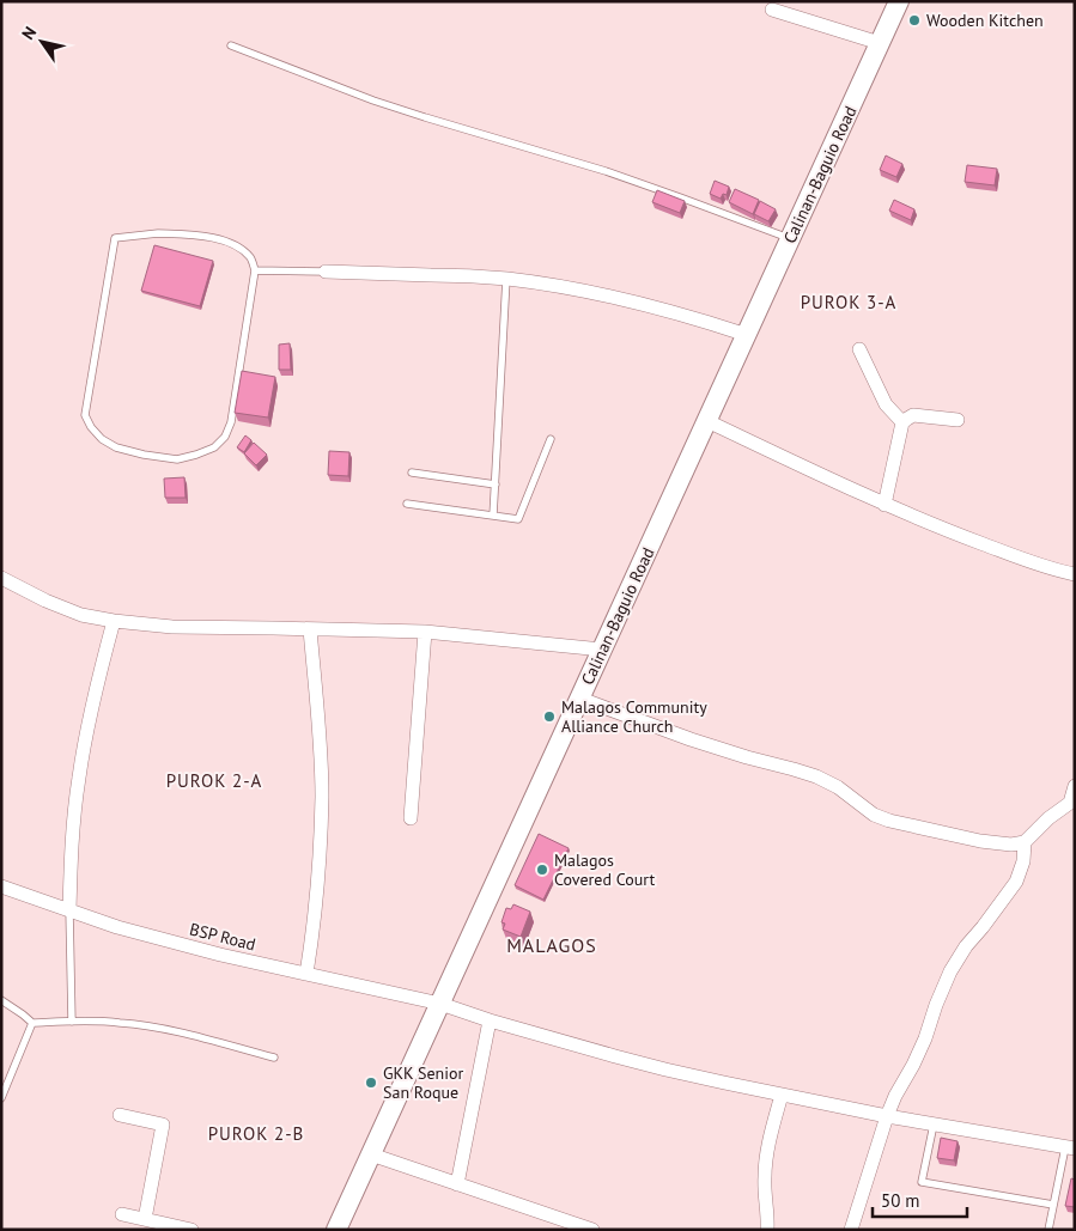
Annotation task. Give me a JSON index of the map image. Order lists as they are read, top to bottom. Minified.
{"streets":{"main road":["Calinan-Baguio Road"],"street":["BSP Road"]},"crossings":[["Calinan-Baguio Road","BSP Road"]],"districts":["PUROK 3-A","PUROK 2-A","MALAGOS","PUROK 2-B"],"places":["Wooden Kitchen","Malagos Community Alliance Church","Malagos Covered Court","GKK Senior San Roque"],"scale_bar":"50 m","north":"top left"}
